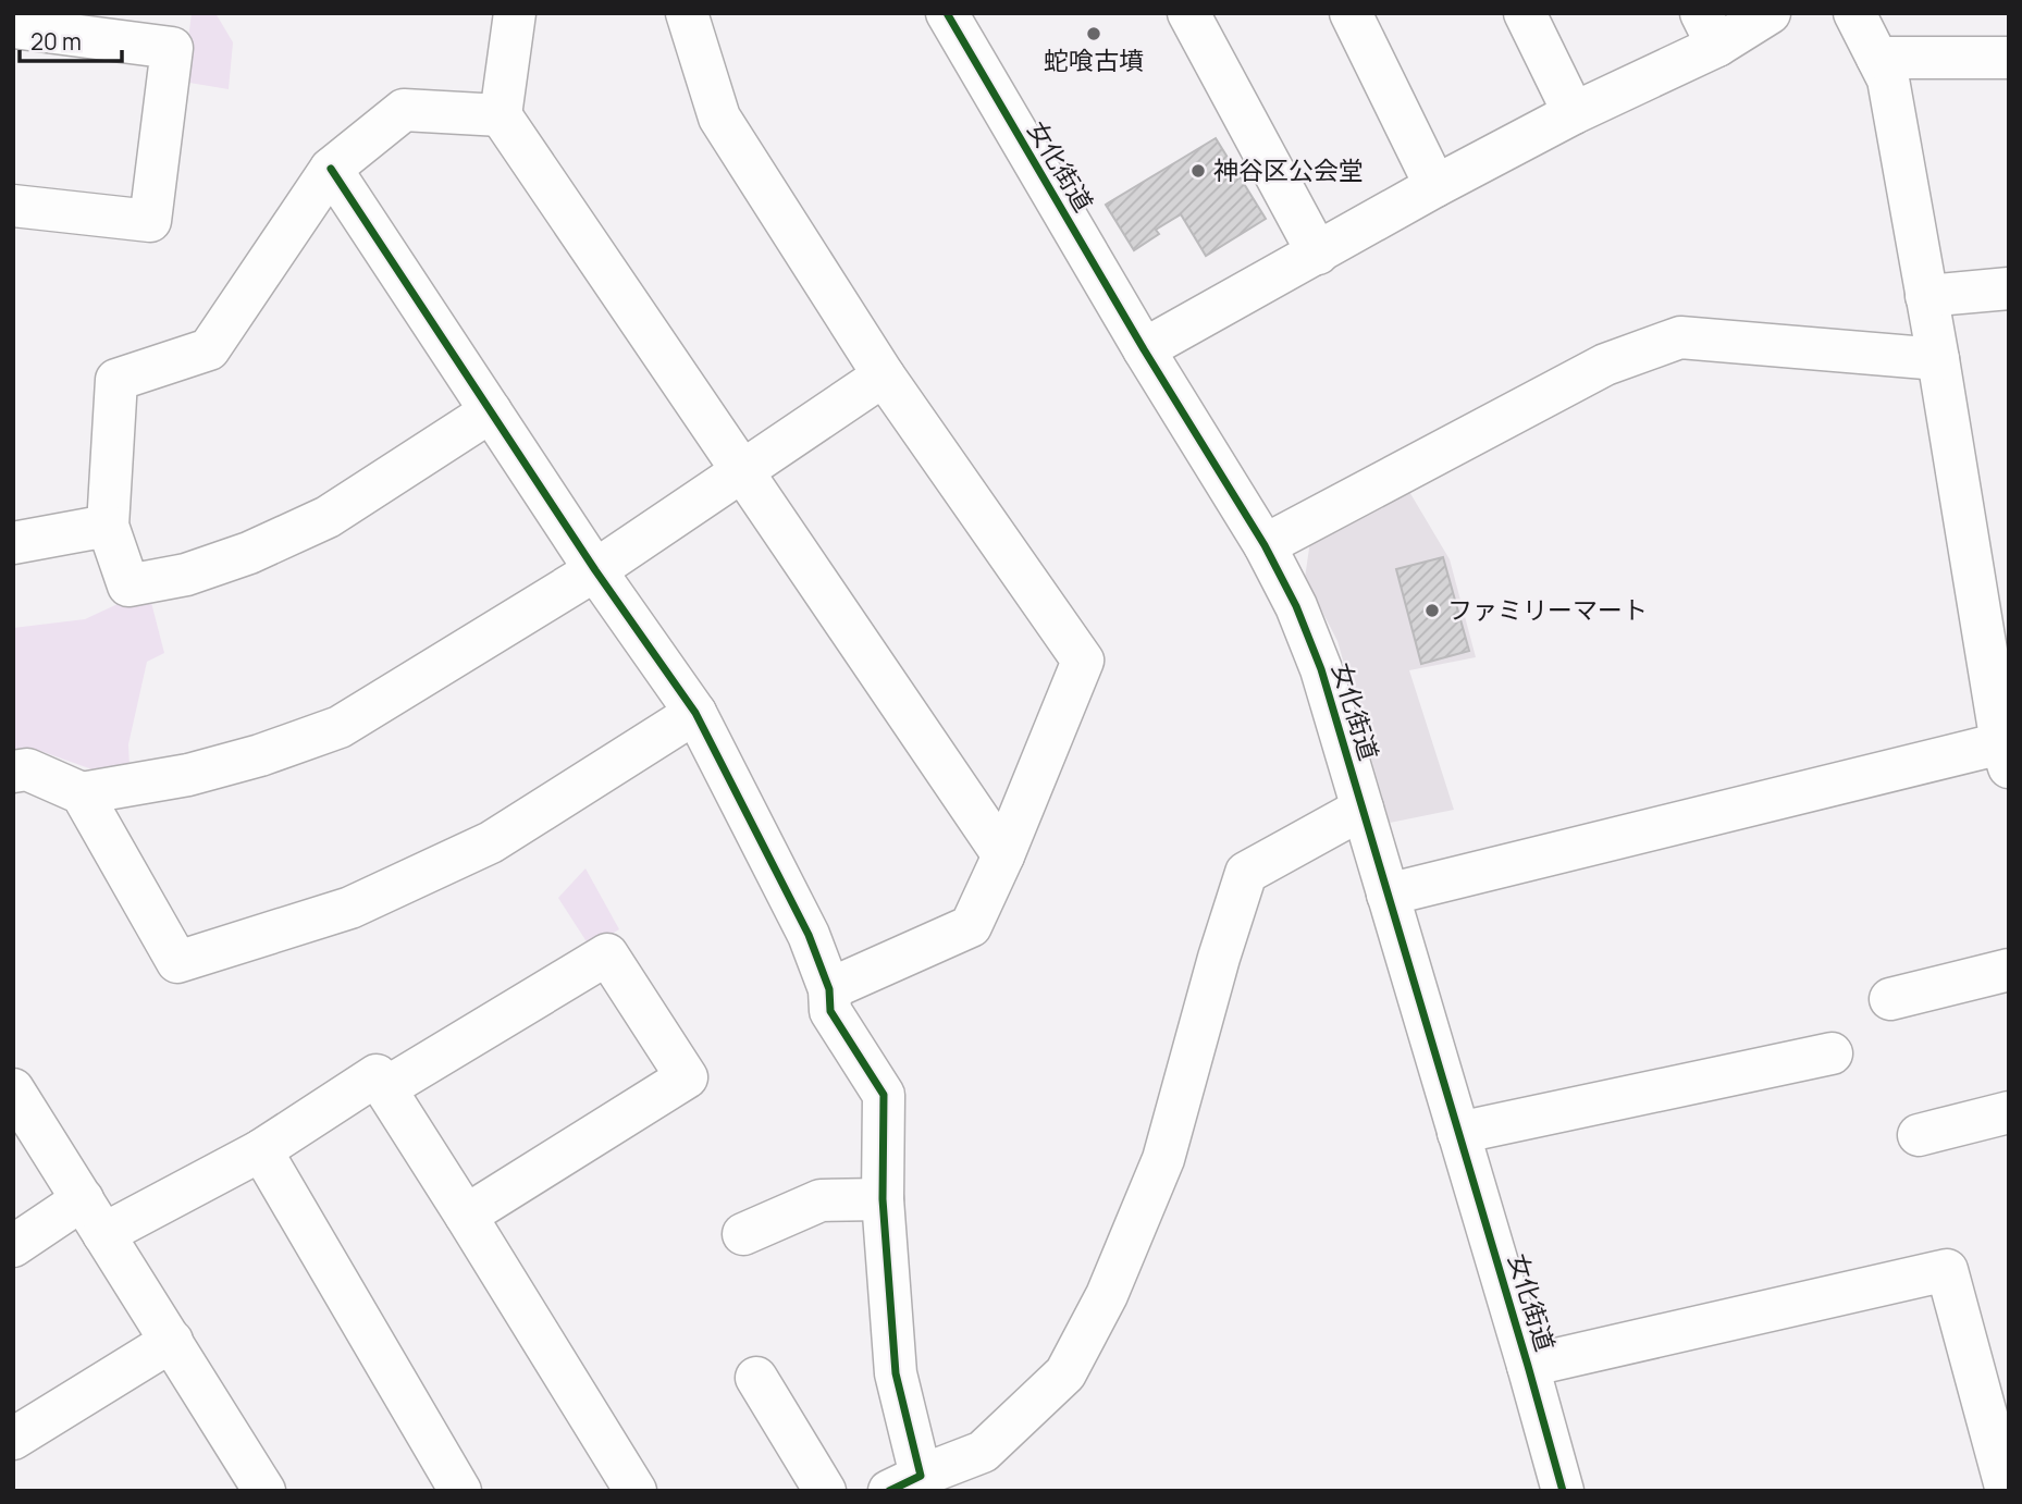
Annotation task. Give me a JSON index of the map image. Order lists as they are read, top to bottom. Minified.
{"streets":{"street":["女化街道"]},"places":["蛇喰古墳","神谷区公会堂","ファミリーマート"],"scale_bar":"20 m"}
